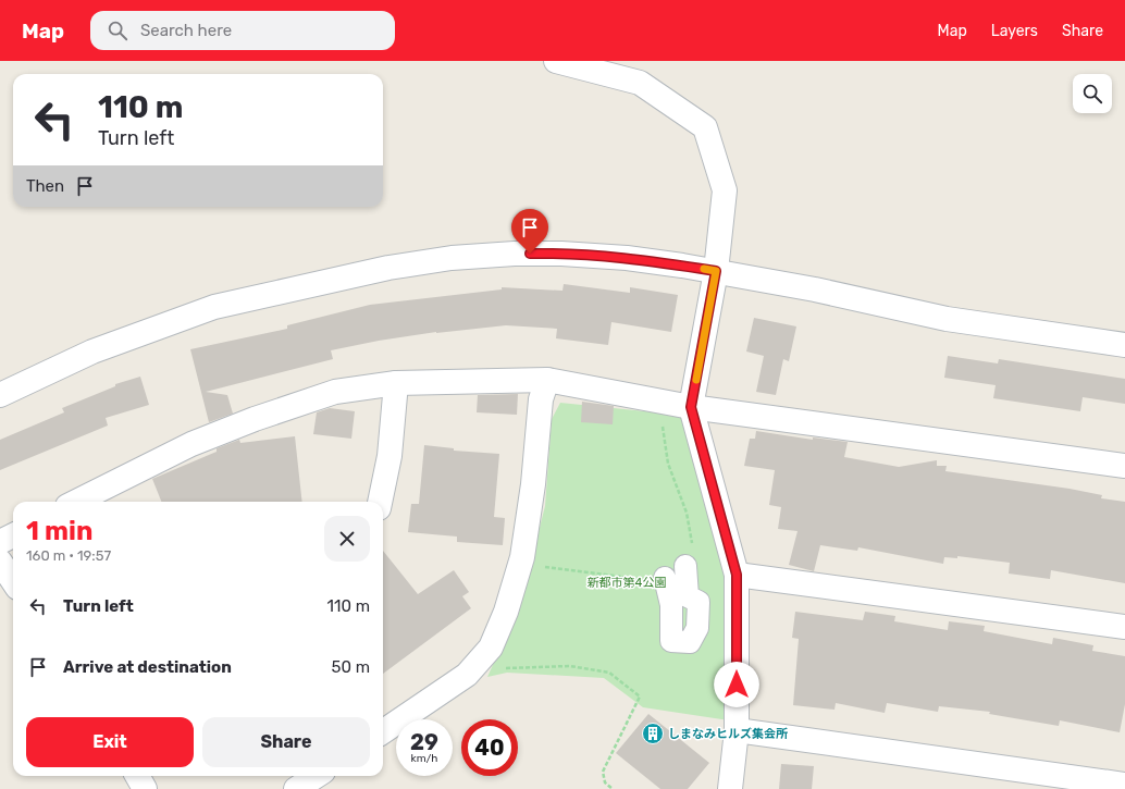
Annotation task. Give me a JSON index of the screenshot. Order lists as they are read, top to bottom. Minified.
{"parks":["新都市第4公園"],"places":{"building":["しまなみヒルズ集会所"]},"page":{"header":"Map","search":"Search here","nav":["Map","Layers","Share"],"turn":["110 m","Turn left"],"then":"Then","heading":["1 min","160 m · 19:57"],"list":[{"name":"Turn left","value":"110 m"},{"name":"Arrive at destination","value":"50 m"}],"buttons":["Exit","Share"],"speed":"29 km/h","limit":"40"}}
